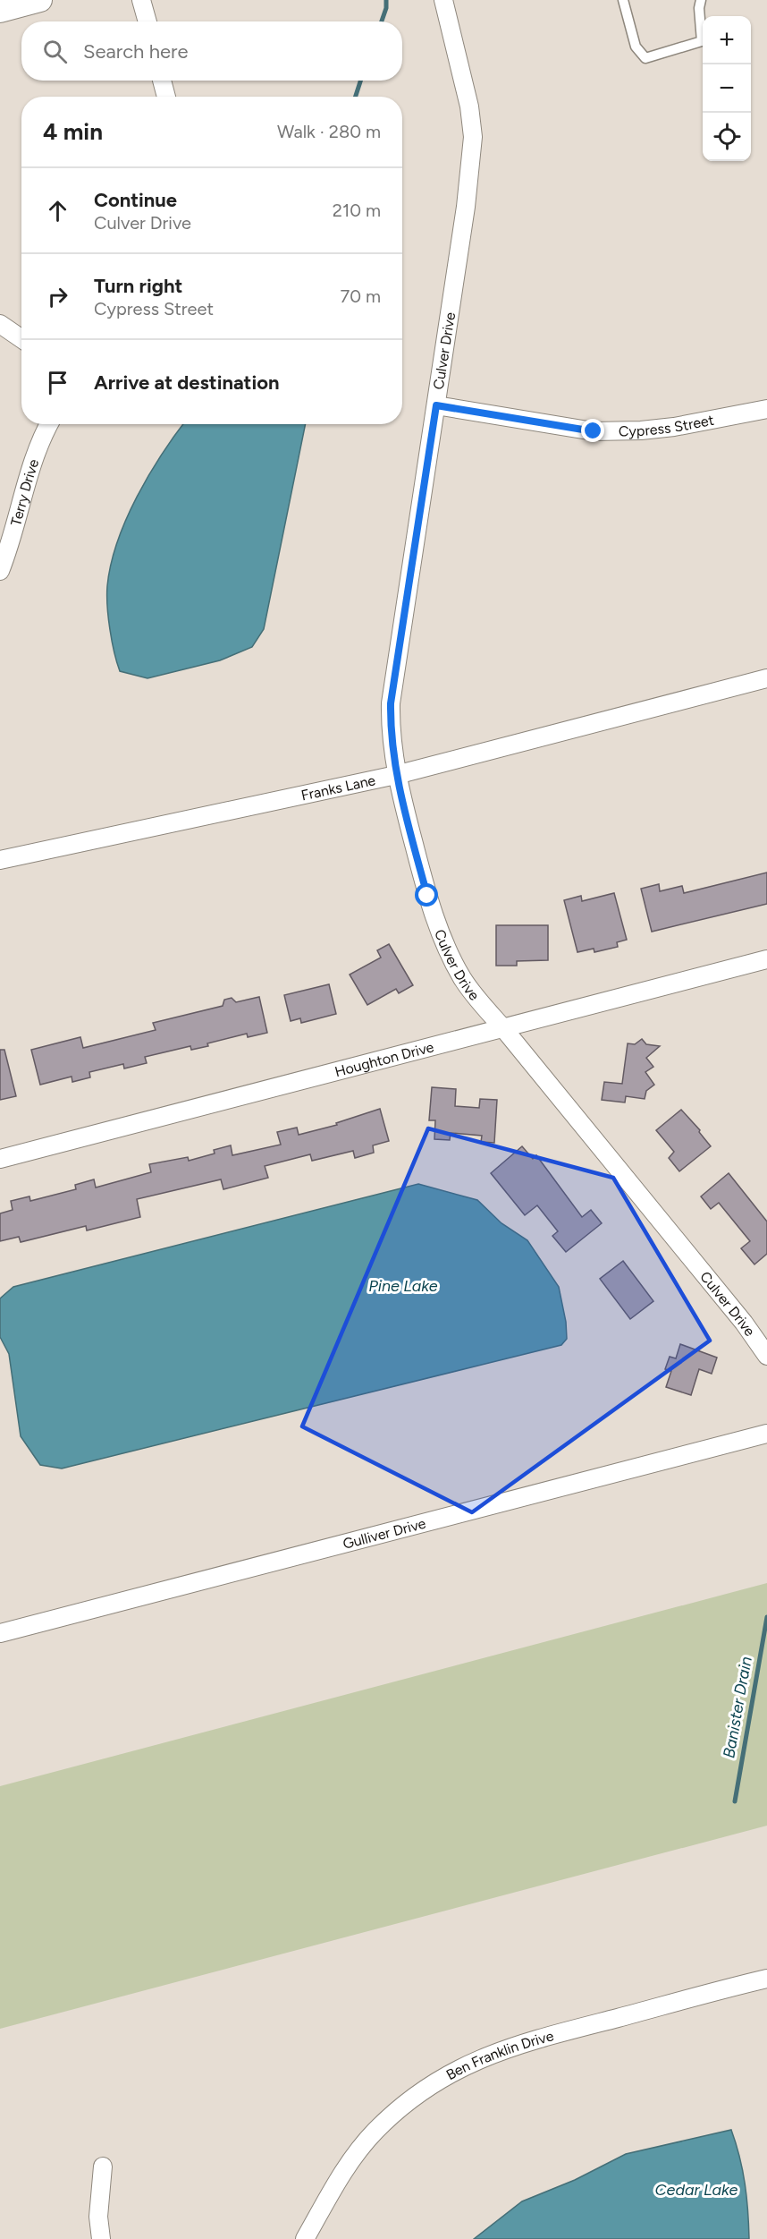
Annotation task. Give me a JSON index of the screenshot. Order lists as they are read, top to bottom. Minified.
{"streets":{"street":["Culver Drive","Cypress Street","Terry Drive","Franks Lane","Houghton Drive","Gulliver Drive","Ben Franklin Drive"]},"crossings":[["Culver Drive","Cypress Street"],["Culver Drive","Franks Lane"],["Culver Drive","Houghton Drive"]],"water":["Pine Lake","Banister Drain","Cedar Lake"],"page":{"map_buttons":["+","−"],"search":"Search here","heading":["4 min","Walk · 280 m"],"list":[["Continue","Culver Drive","210 m"],["Turn right","Cypress Street","70 m"],"Arrive at destination"]}}
